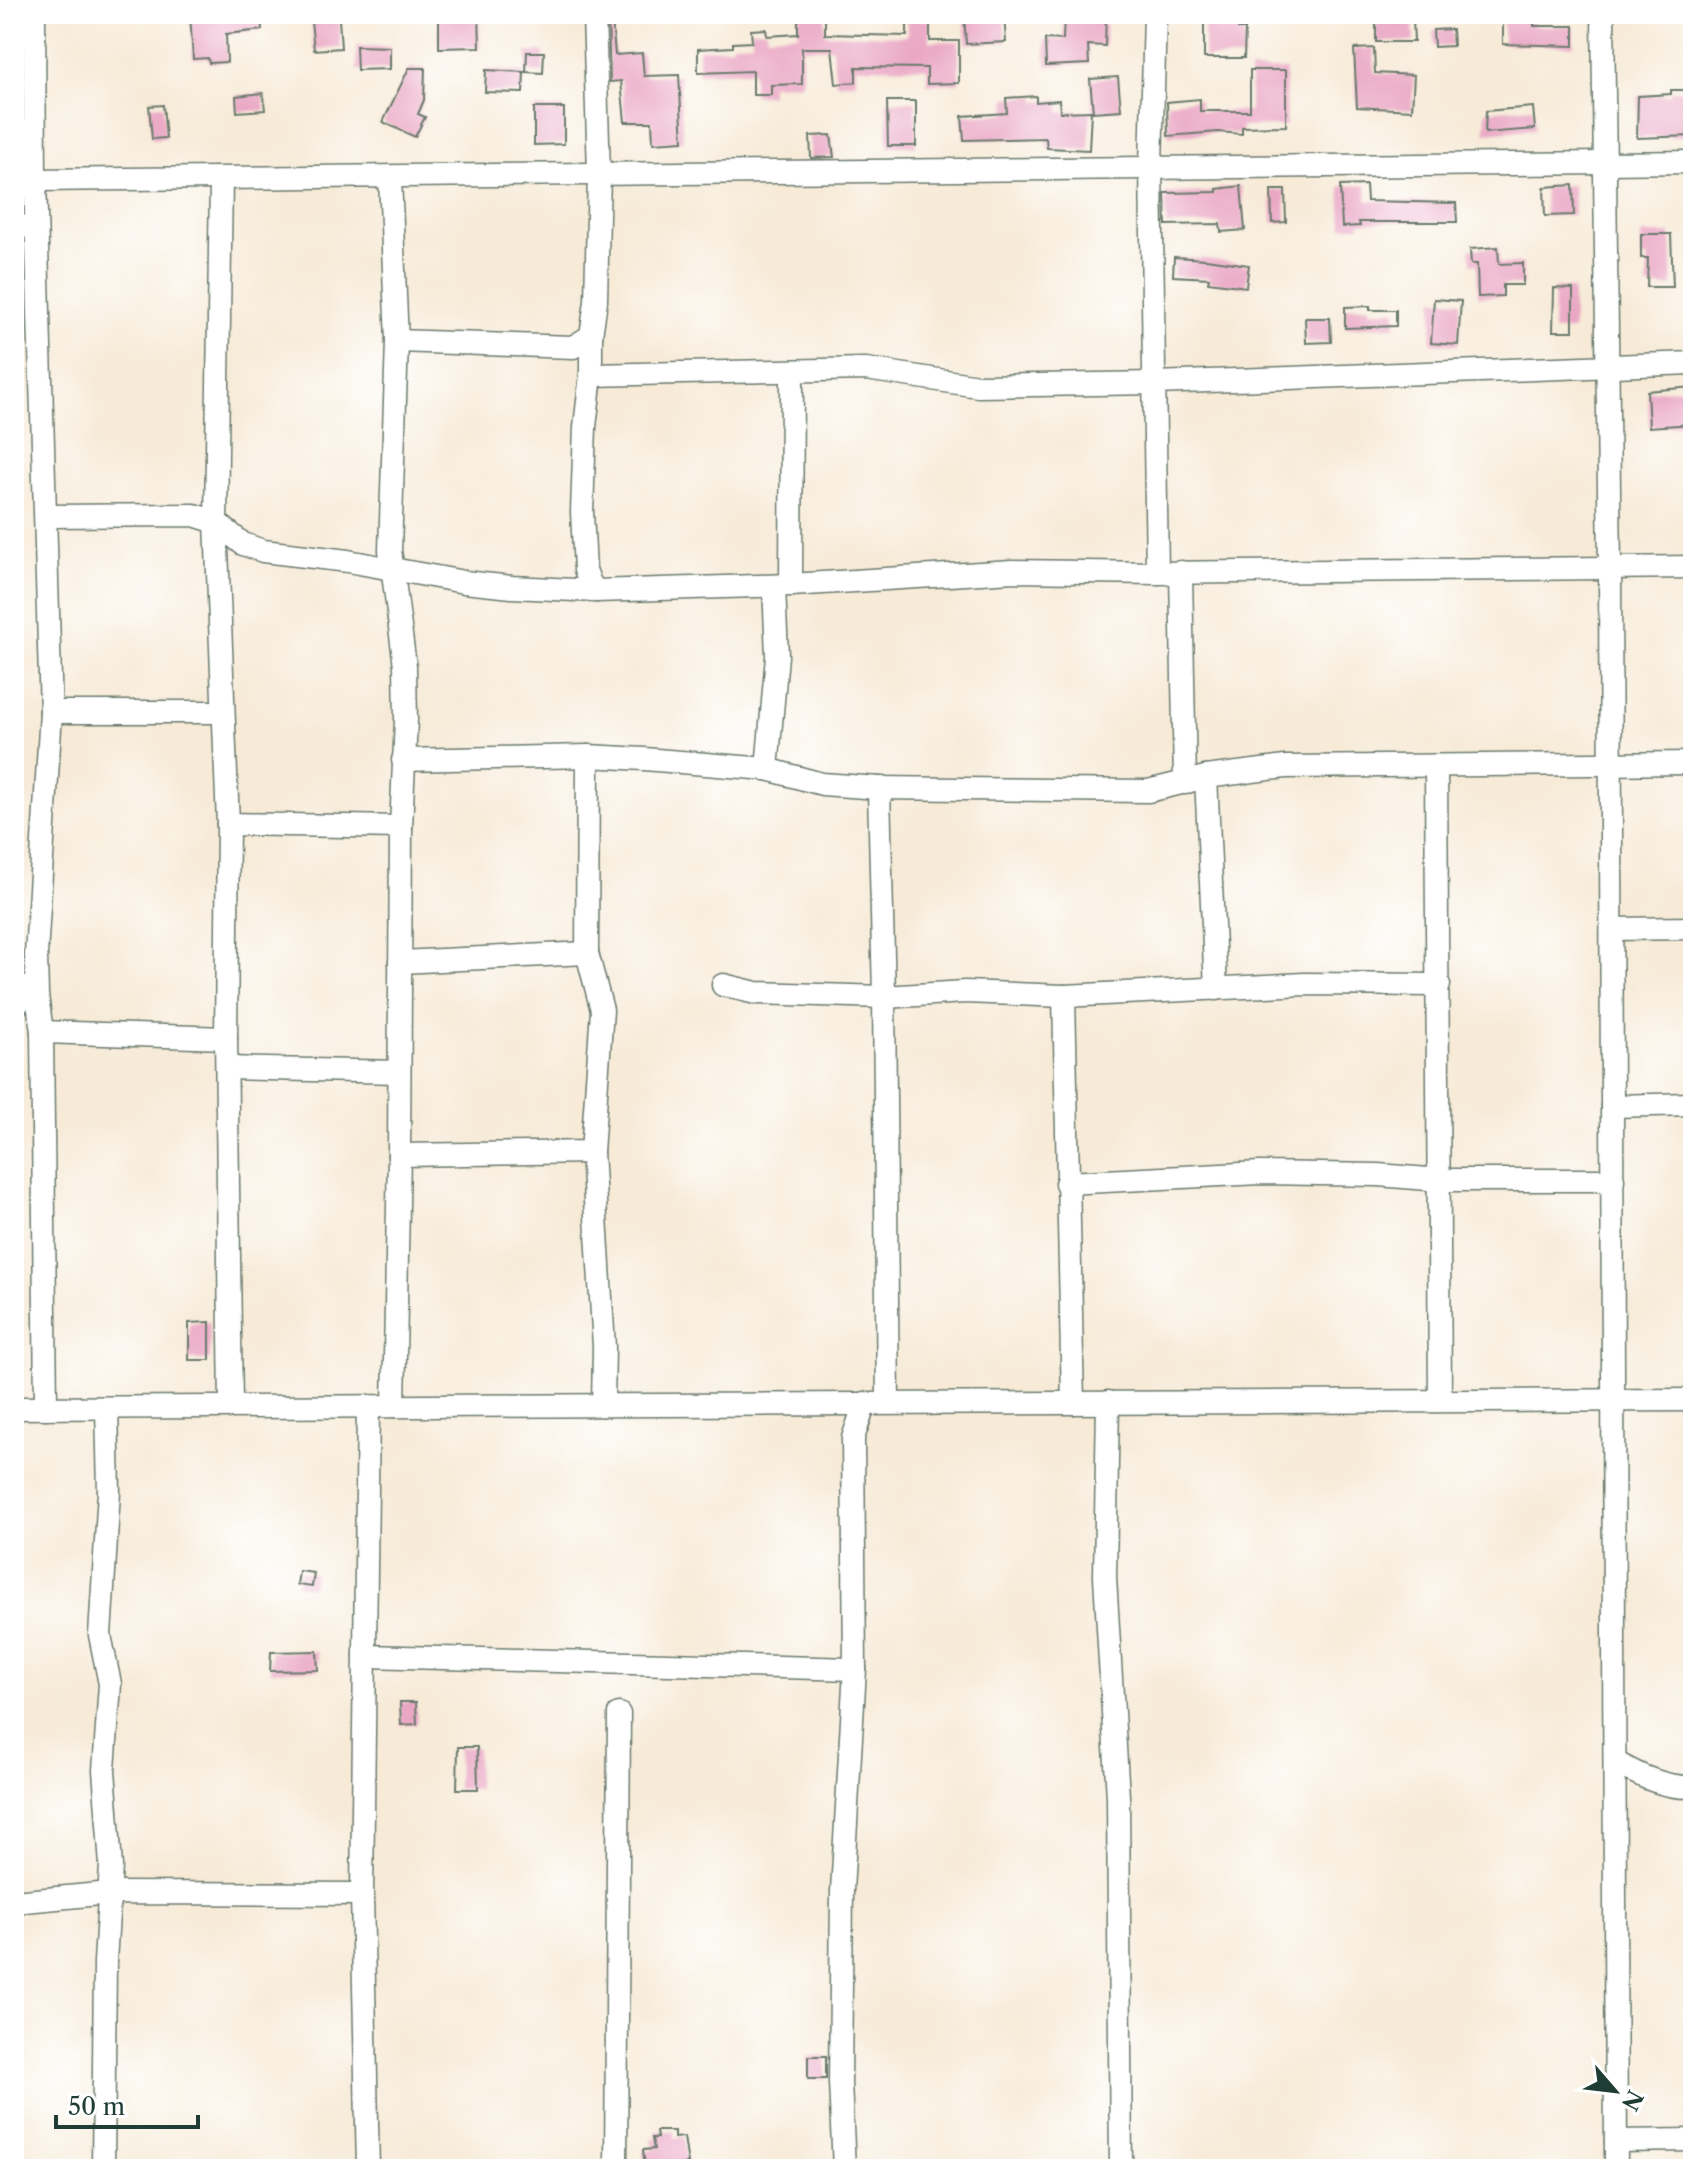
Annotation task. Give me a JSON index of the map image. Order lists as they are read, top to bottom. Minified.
{"scale_bar":"50 m","north":"bottom right"}
